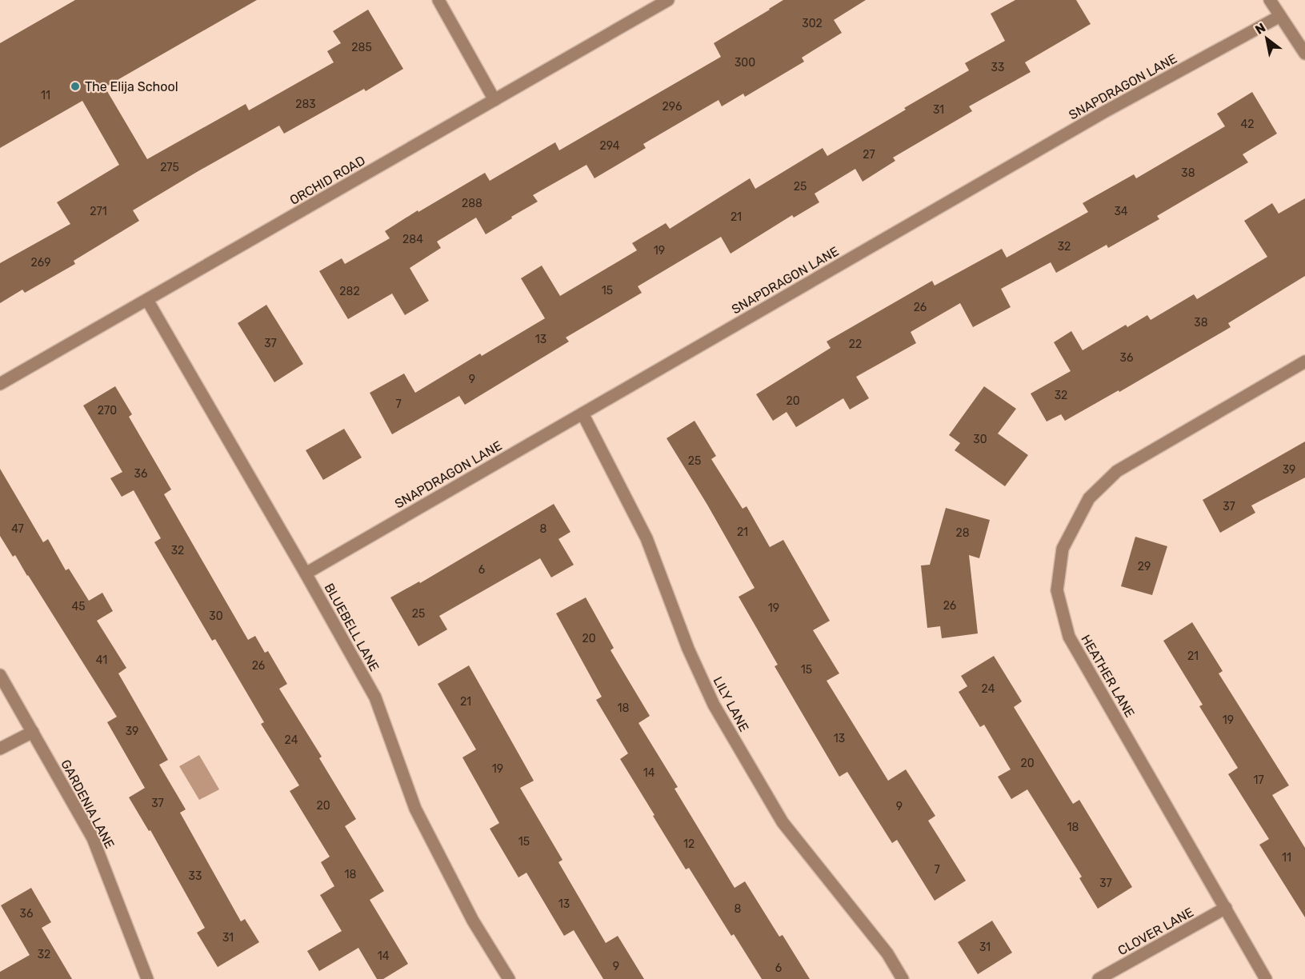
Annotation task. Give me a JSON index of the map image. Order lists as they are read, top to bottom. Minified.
{"streets":{"street":["SNAPDRAGON LANE","ORCHID ROAD","BLUEBELL LANE","HEATHER LANE","LILY LANE","GARDENIA LANE","CLOVER LANE"]},"crossings":[["SNAPDRAGON LANE","BLUEBELL LANE"],["SNAPDRAGON LANE","LILY LANE"],["ORCHID ROAD","BLUEBELL LANE"],["HEATHER LANE","CLOVER LANE"]],"places":["The Elija School"],"house_numbers":["302","285","300","33","11","283","296","31","42","294","27","275","38","25","288","271","34","21","284","32","19","269","15","282","26","38","13","37","22","36","9","32","20","7","270","30","25","39","36","37","47","8","21","28","32","29","6","26","45","19","25","30","20","21","41","26","15","24","21","18","19","39","13","24","20","19","14","17","37","20","9","18","15","12","11","7","18","33","37","13","8","36","31","31","32","14","9","6"],"north":"top left"}
